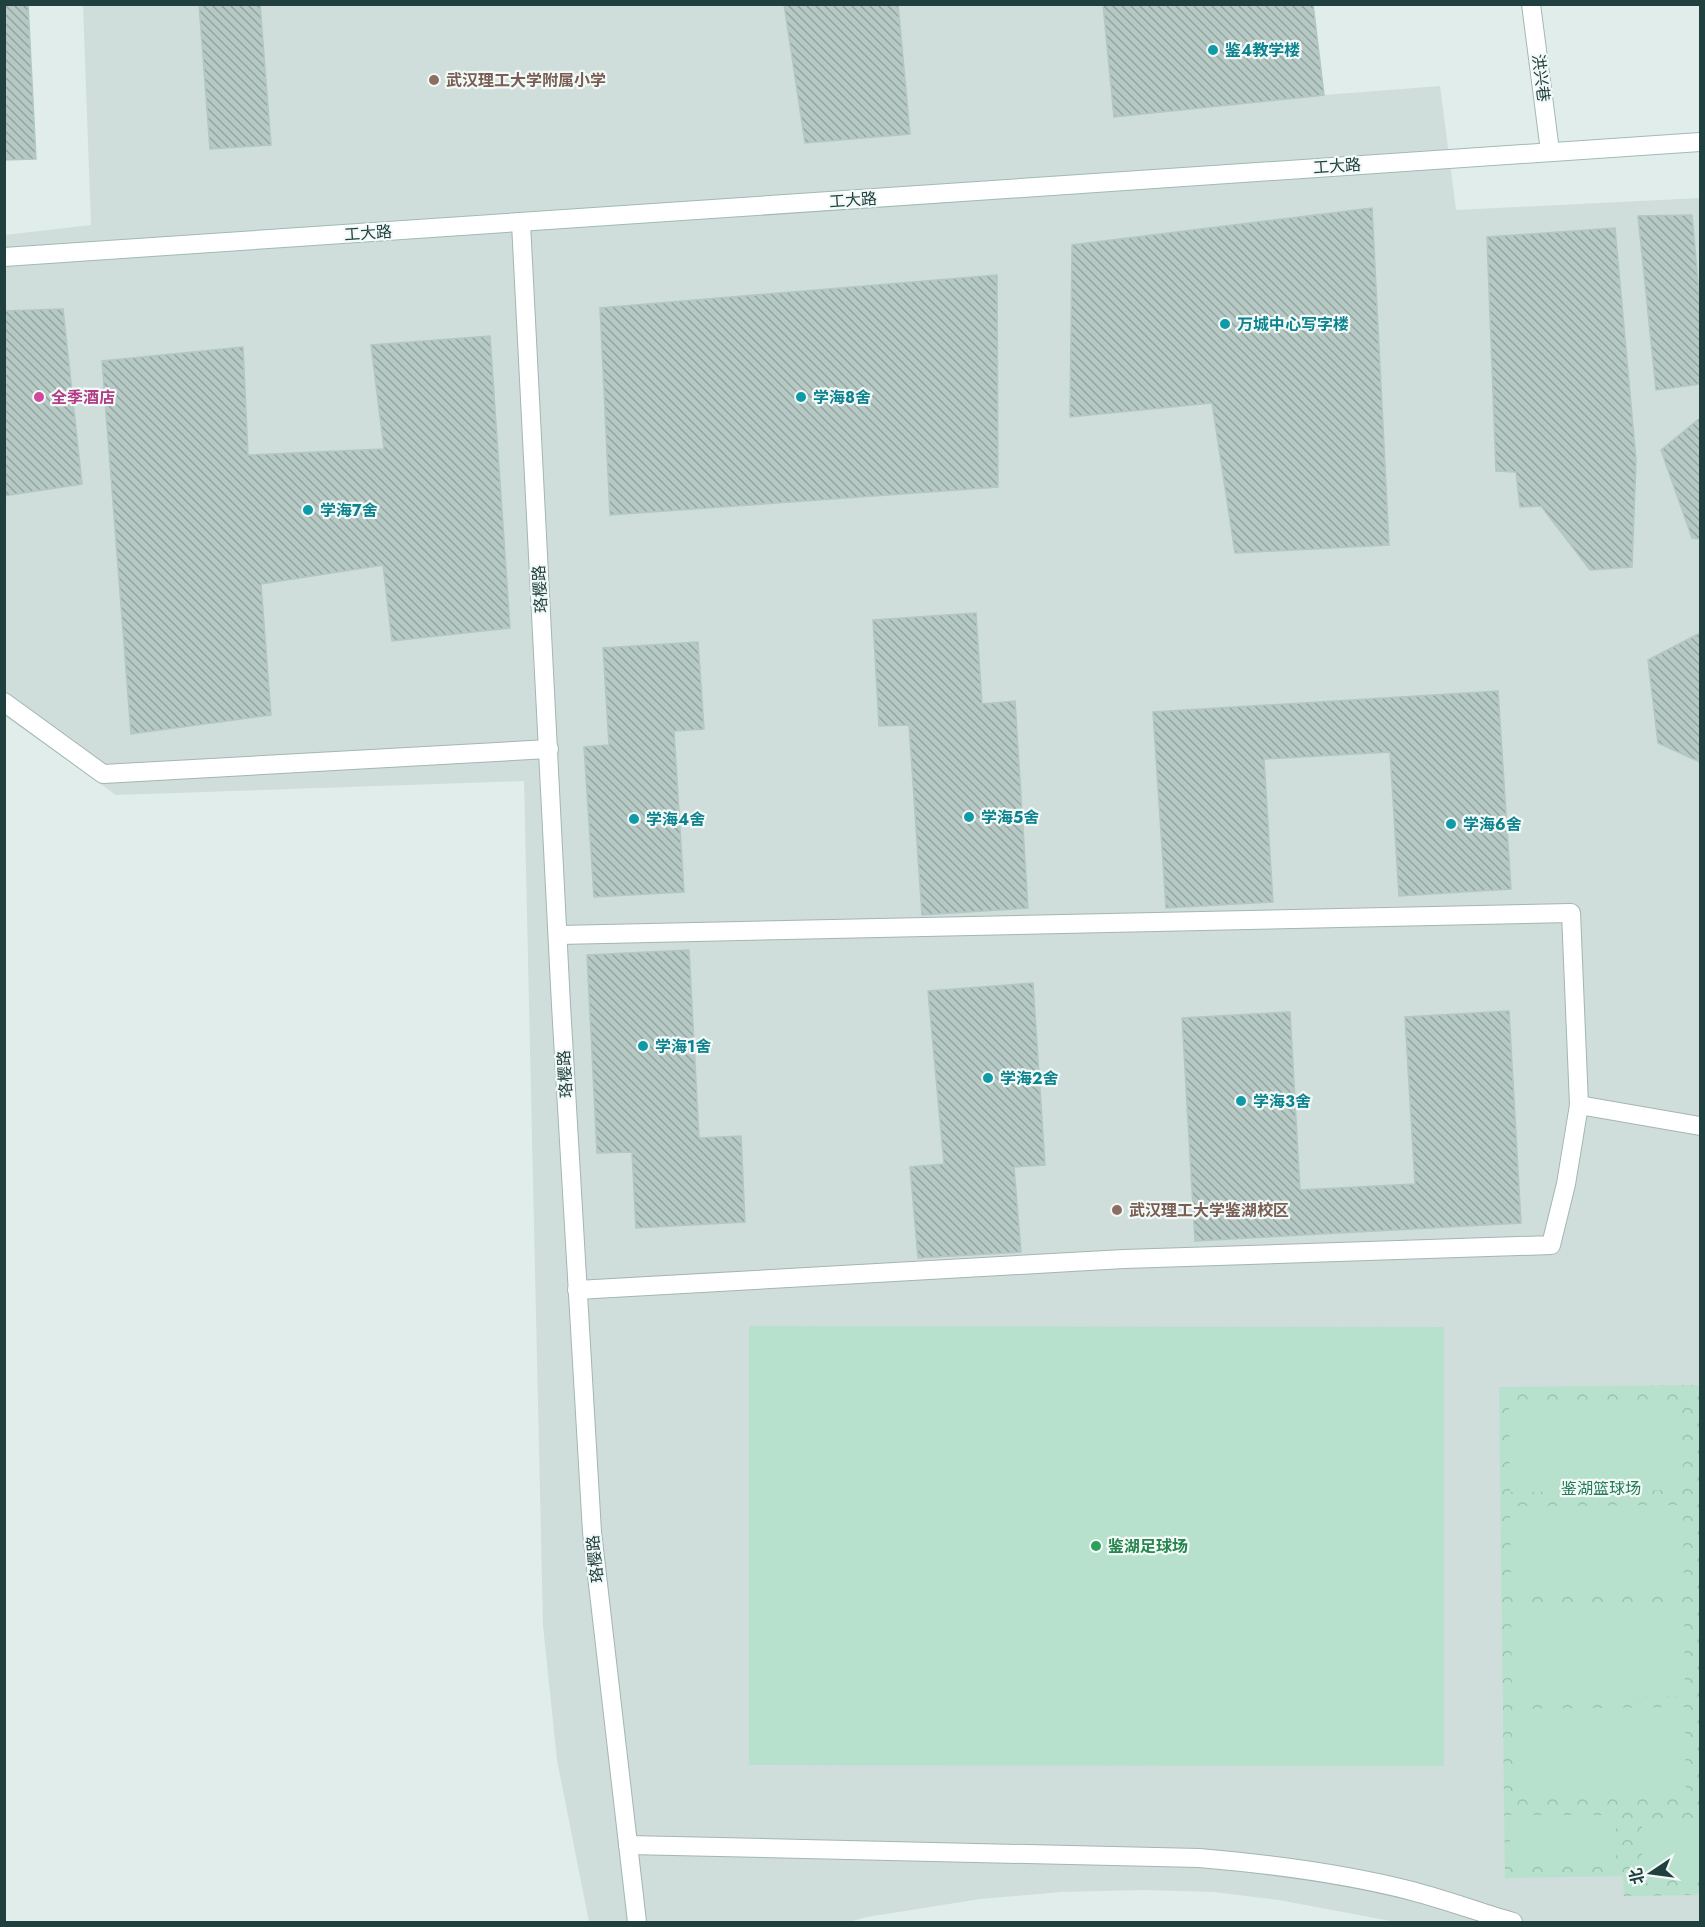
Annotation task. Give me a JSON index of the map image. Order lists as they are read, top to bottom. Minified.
{"streets":{"street":["洪兴巷","工大路","珞樱路"]},"crossings":[["洪兴巷","工大路"],["工大路","珞樱路"]],"parks":["鉴湖篮球场"],"places":["鉴4教学楼","武汉理工大学附属小学","万城中心写字楼","全季酒店","学海8舍","学海7舍","学海5舍","学海4舍","学海6舍","学海1舍","学海2舍","学海3舍","武汉理工大学鉴湖校区","鉴湖足球场"],"north":"left"}
